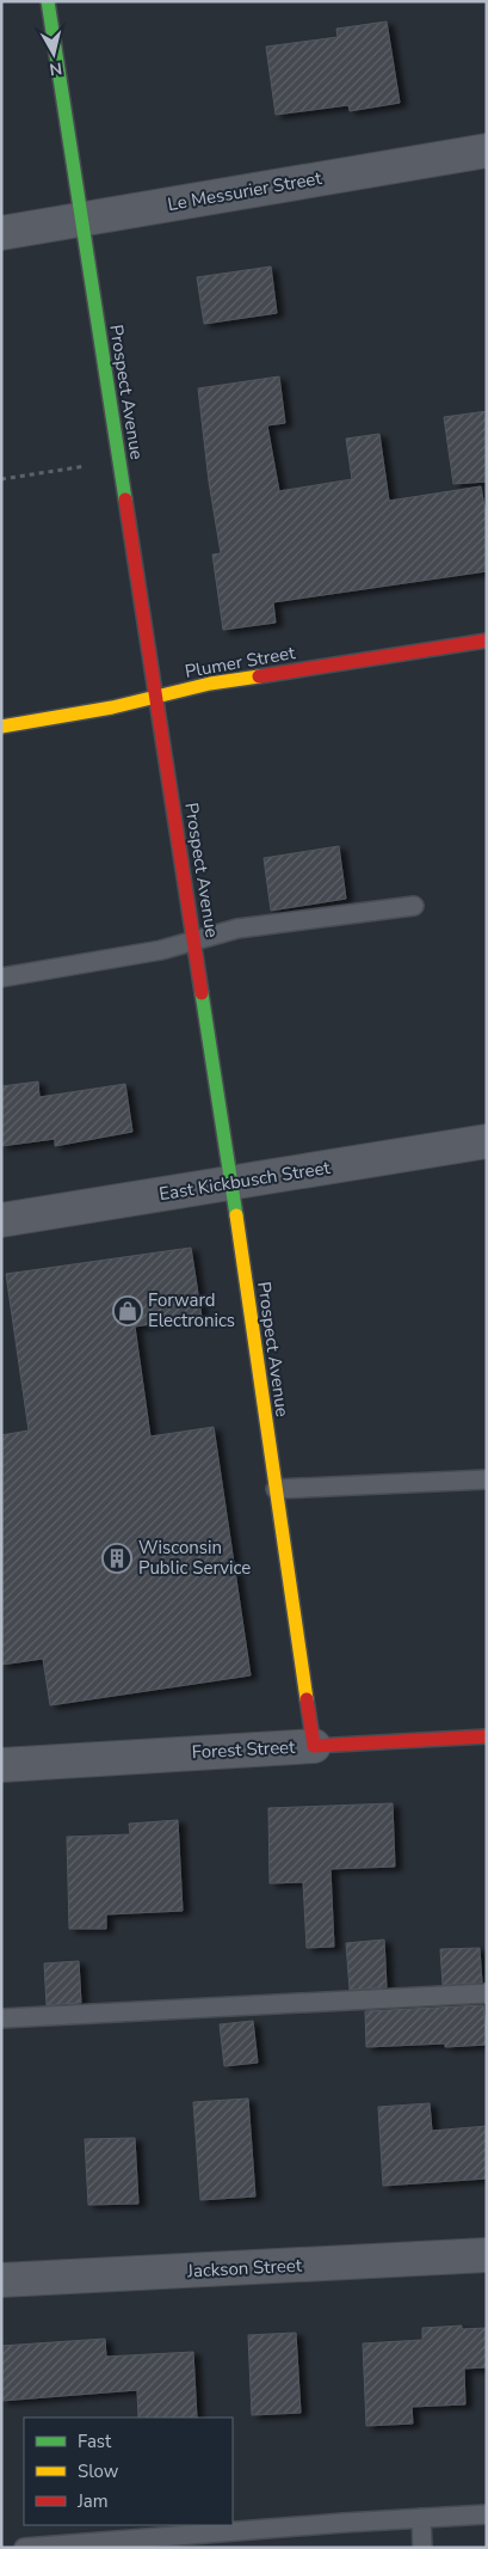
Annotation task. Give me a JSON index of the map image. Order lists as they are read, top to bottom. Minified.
{"streets":{"street":["Le Messurier Street","Prospect Avenue","Plumer Street","East Kickbusch Street","Forest Street","Jackson Street"]},"crossings":[["Le Messurier Street","Prospect Avenue"],["Prospect Avenue","Plumer Street"],["Prospect Avenue","East Kickbusch Street"],["Prospect Avenue","Forest Street"]],"places":{"shop":["Forward Electronics"],"building":["Wisconsin Public Service"]},"legend":["Fast","Slow","Jam"],"north":"bottom"}
